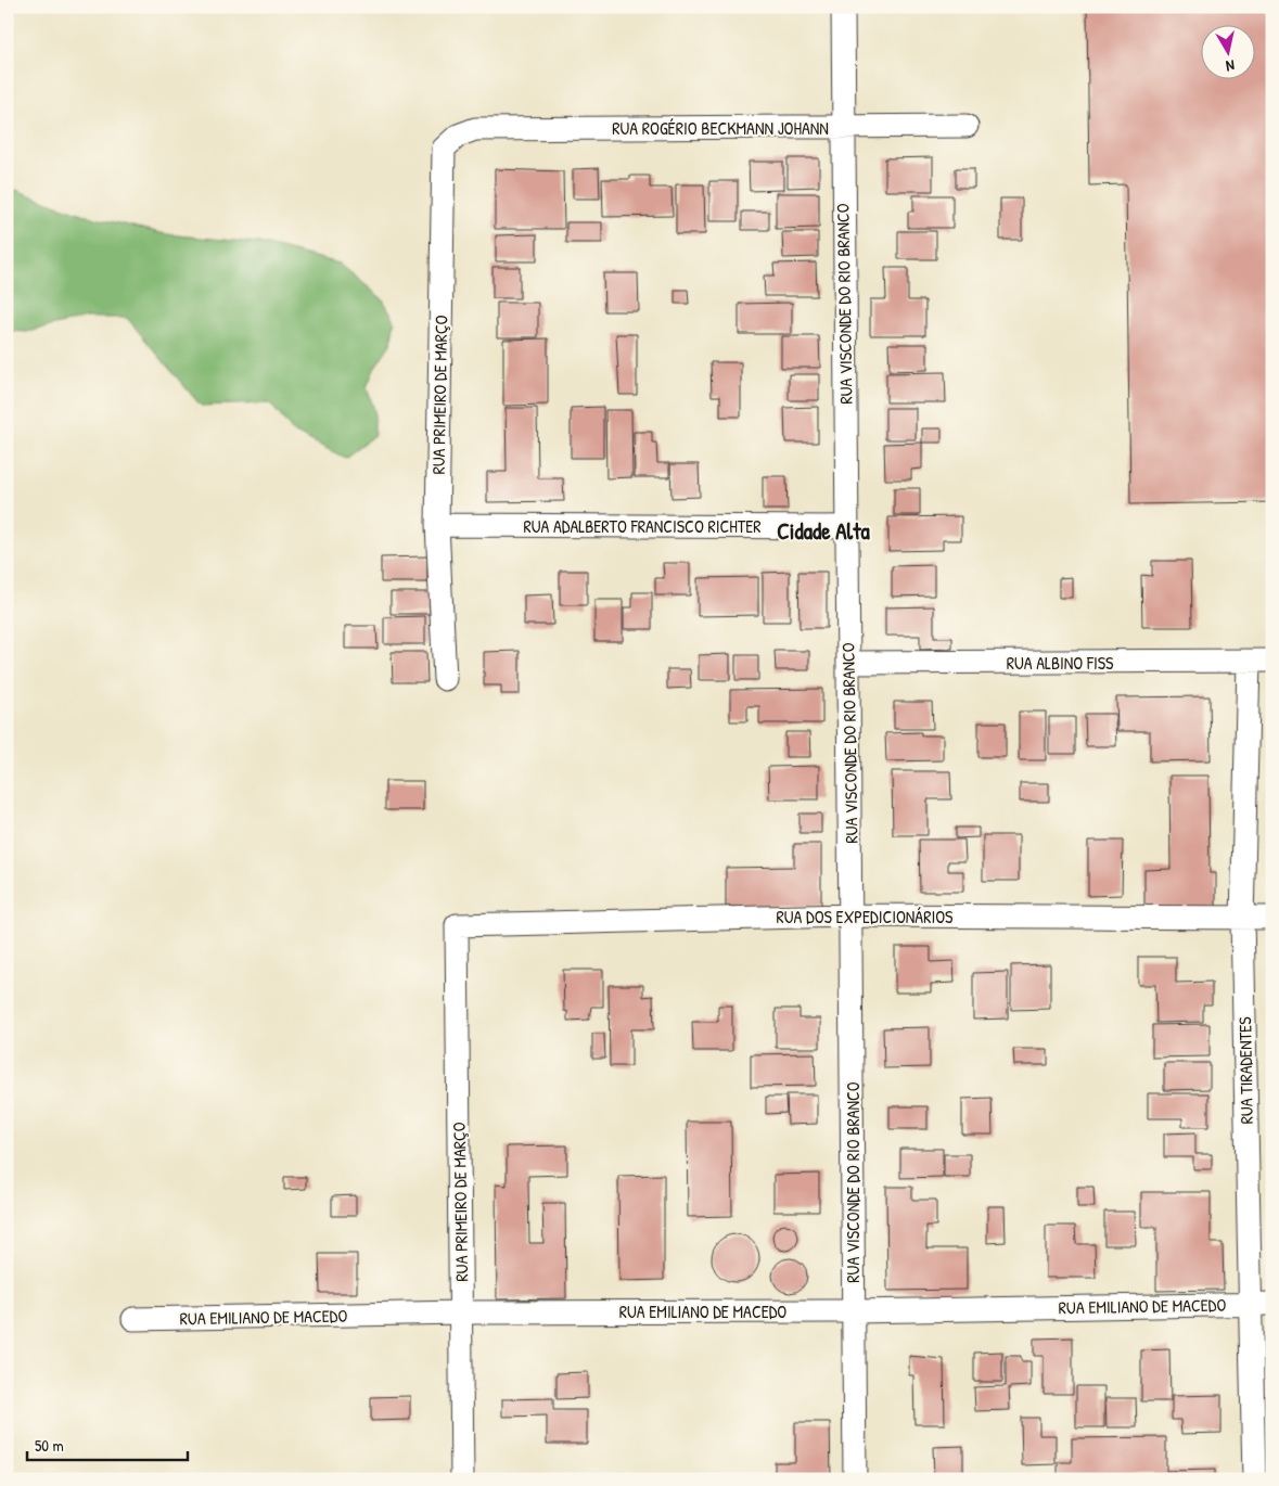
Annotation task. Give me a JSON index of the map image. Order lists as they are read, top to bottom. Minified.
{"streets":{"street":["RUA ROGÉRIO BECKMANN JOHANN","RUA VISCONDE DO RIO BRANCO","RUA PRIMEIRO DE MARÇO","RUA ADALBERTO FRANCISCO RICHTER","RUA ALBINO FISS","RUA DOS EXPEDICIONÁRIOS","RUA TIRADENTES","RUA EMILIANO DE MACEDO"]},"crossings":[["RUA ROGÉRIO BECKMANN JOHANN","RUA VISCONDE DO RIO BRANCO"],["RUA ROGÉRIO BECKMANN JOHANN","RUA PRIMEIRO DE MARÇO"],["RUA VISCONDE DO RIO BRANCO","RUA ADALBERTO FRANCISCO RICHTER"],["RUA VISCONDE DO RIO BRANCO","RUA ALBINO FISS"],["RUA VISCONDE DO RIO BRANCO","RUA DOS EXPEDICIONÁRIOS"],["RUA VISCONDE DO RIO BRANCO","RUA EMILIANO DE MACEDO"],["RUA PRIMEIRO DE MARÇO","RUA ADALBERTO FRANCISCO RICHTER"],["RUA PRIMEIRO DE MARÇO","RUA DOS EXPEDICIONÁRIOS"],["RUA PRIMEIRO DE MARÇO","RUA EMILIANO DE MACEDO"],["RUA ALBINO FISS","RUA TIRADENTES"],["RUA DOS EXPEDICIONÁRIOS","RUA TIRADENTES"],["RUA TIRADENTES","RUA EMILIANO DE MACEDO"]],"districts":["Cidade Alta"],"scale_bar":"50 m","north":"bottom"}
